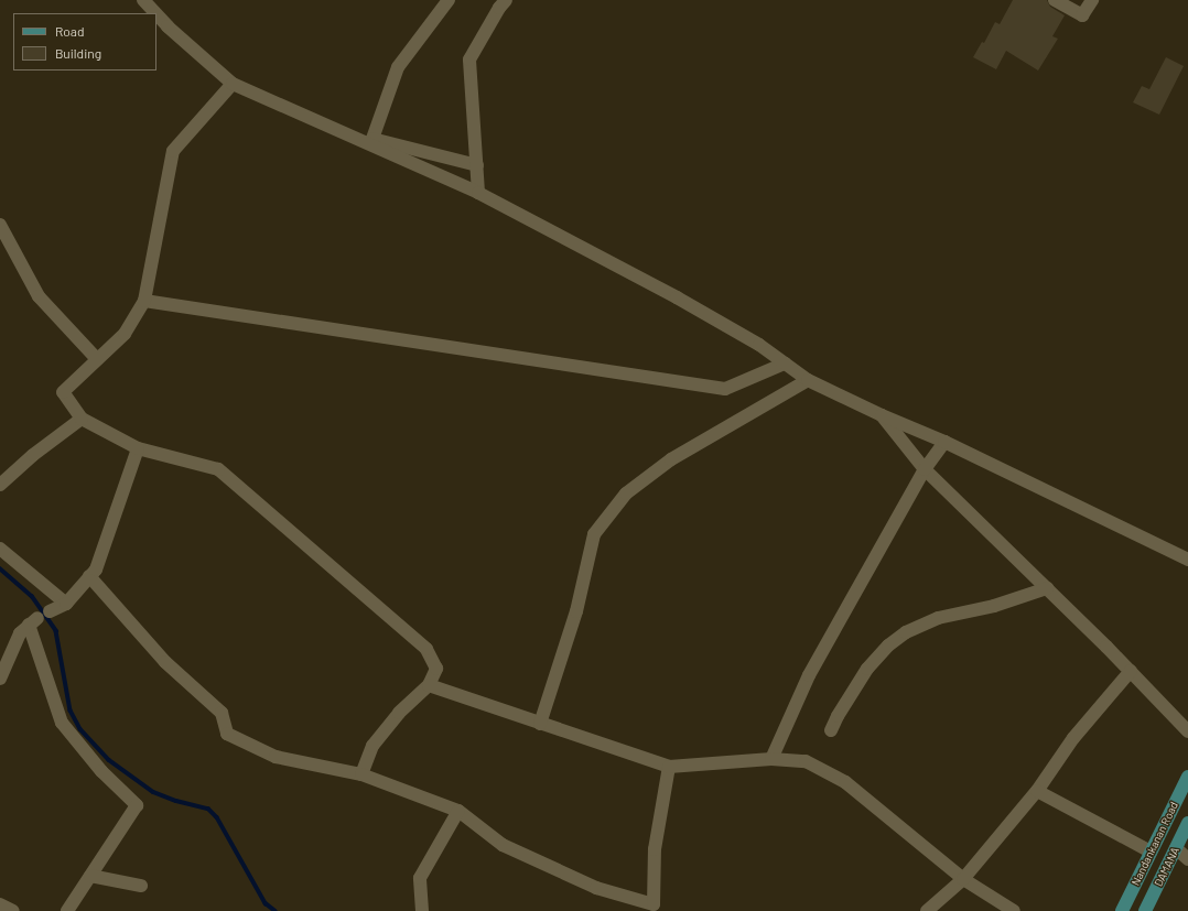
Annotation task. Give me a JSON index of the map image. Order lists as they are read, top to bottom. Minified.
{"streets":{"main road":["Nandankanan Road","DAMANA"]},"legend":["Road","Building"]}
